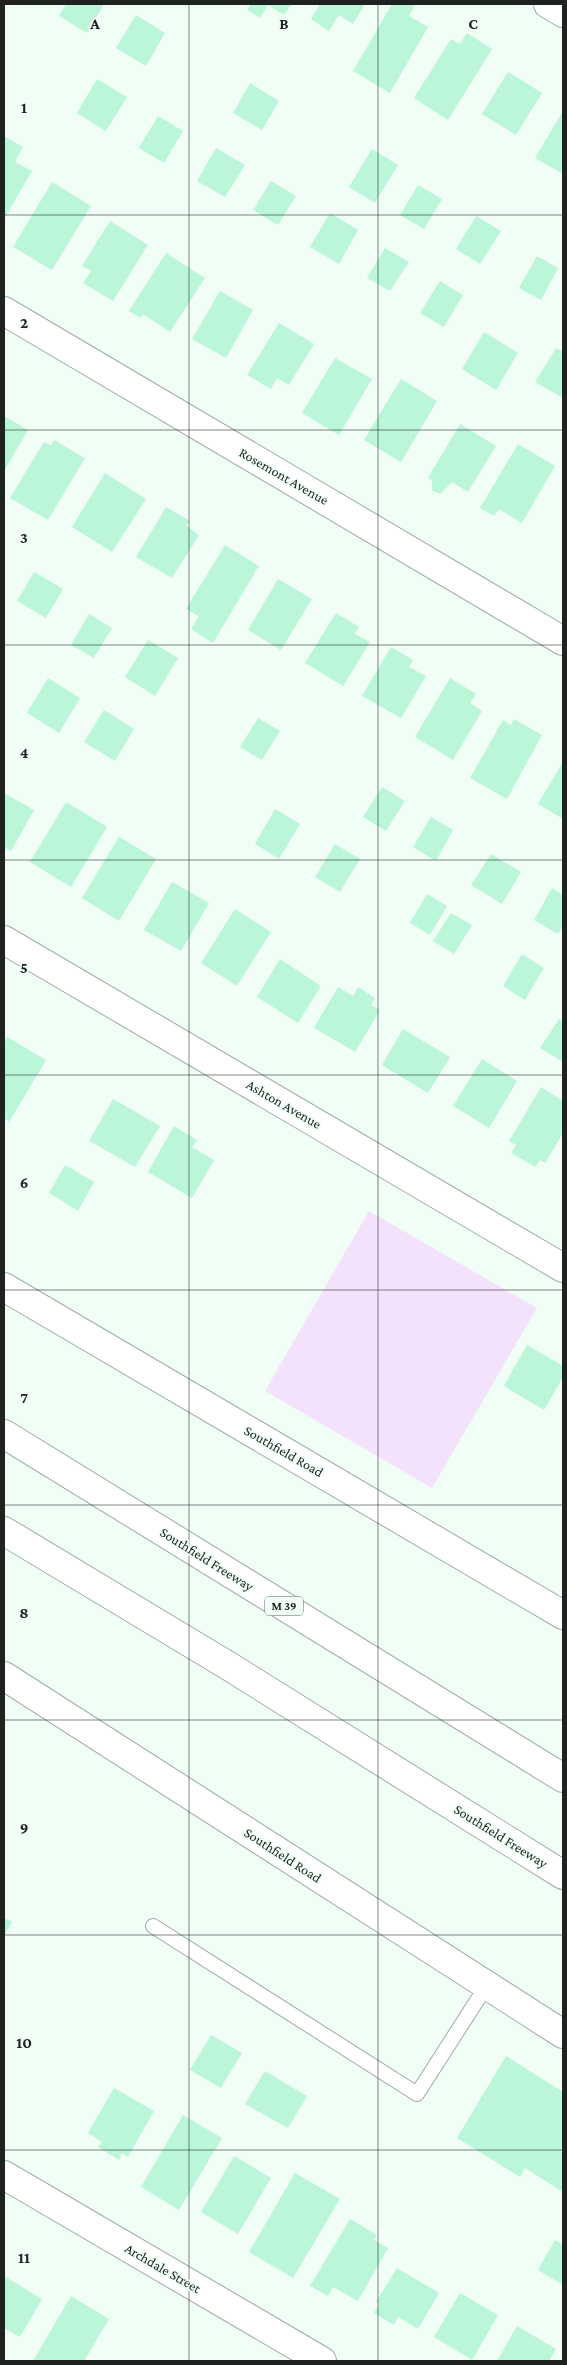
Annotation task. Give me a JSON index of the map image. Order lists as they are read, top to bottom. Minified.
{"streets":{"main road":["Rosemont Avenue","Ashton Avenue","Southfield Road","Southfield Freeway","M 39","Archdale Street"]},"grid":{"columns":["A","B","C"],"rows":["1","2","3","4","5","6","7","8","9","10","11"]}}
